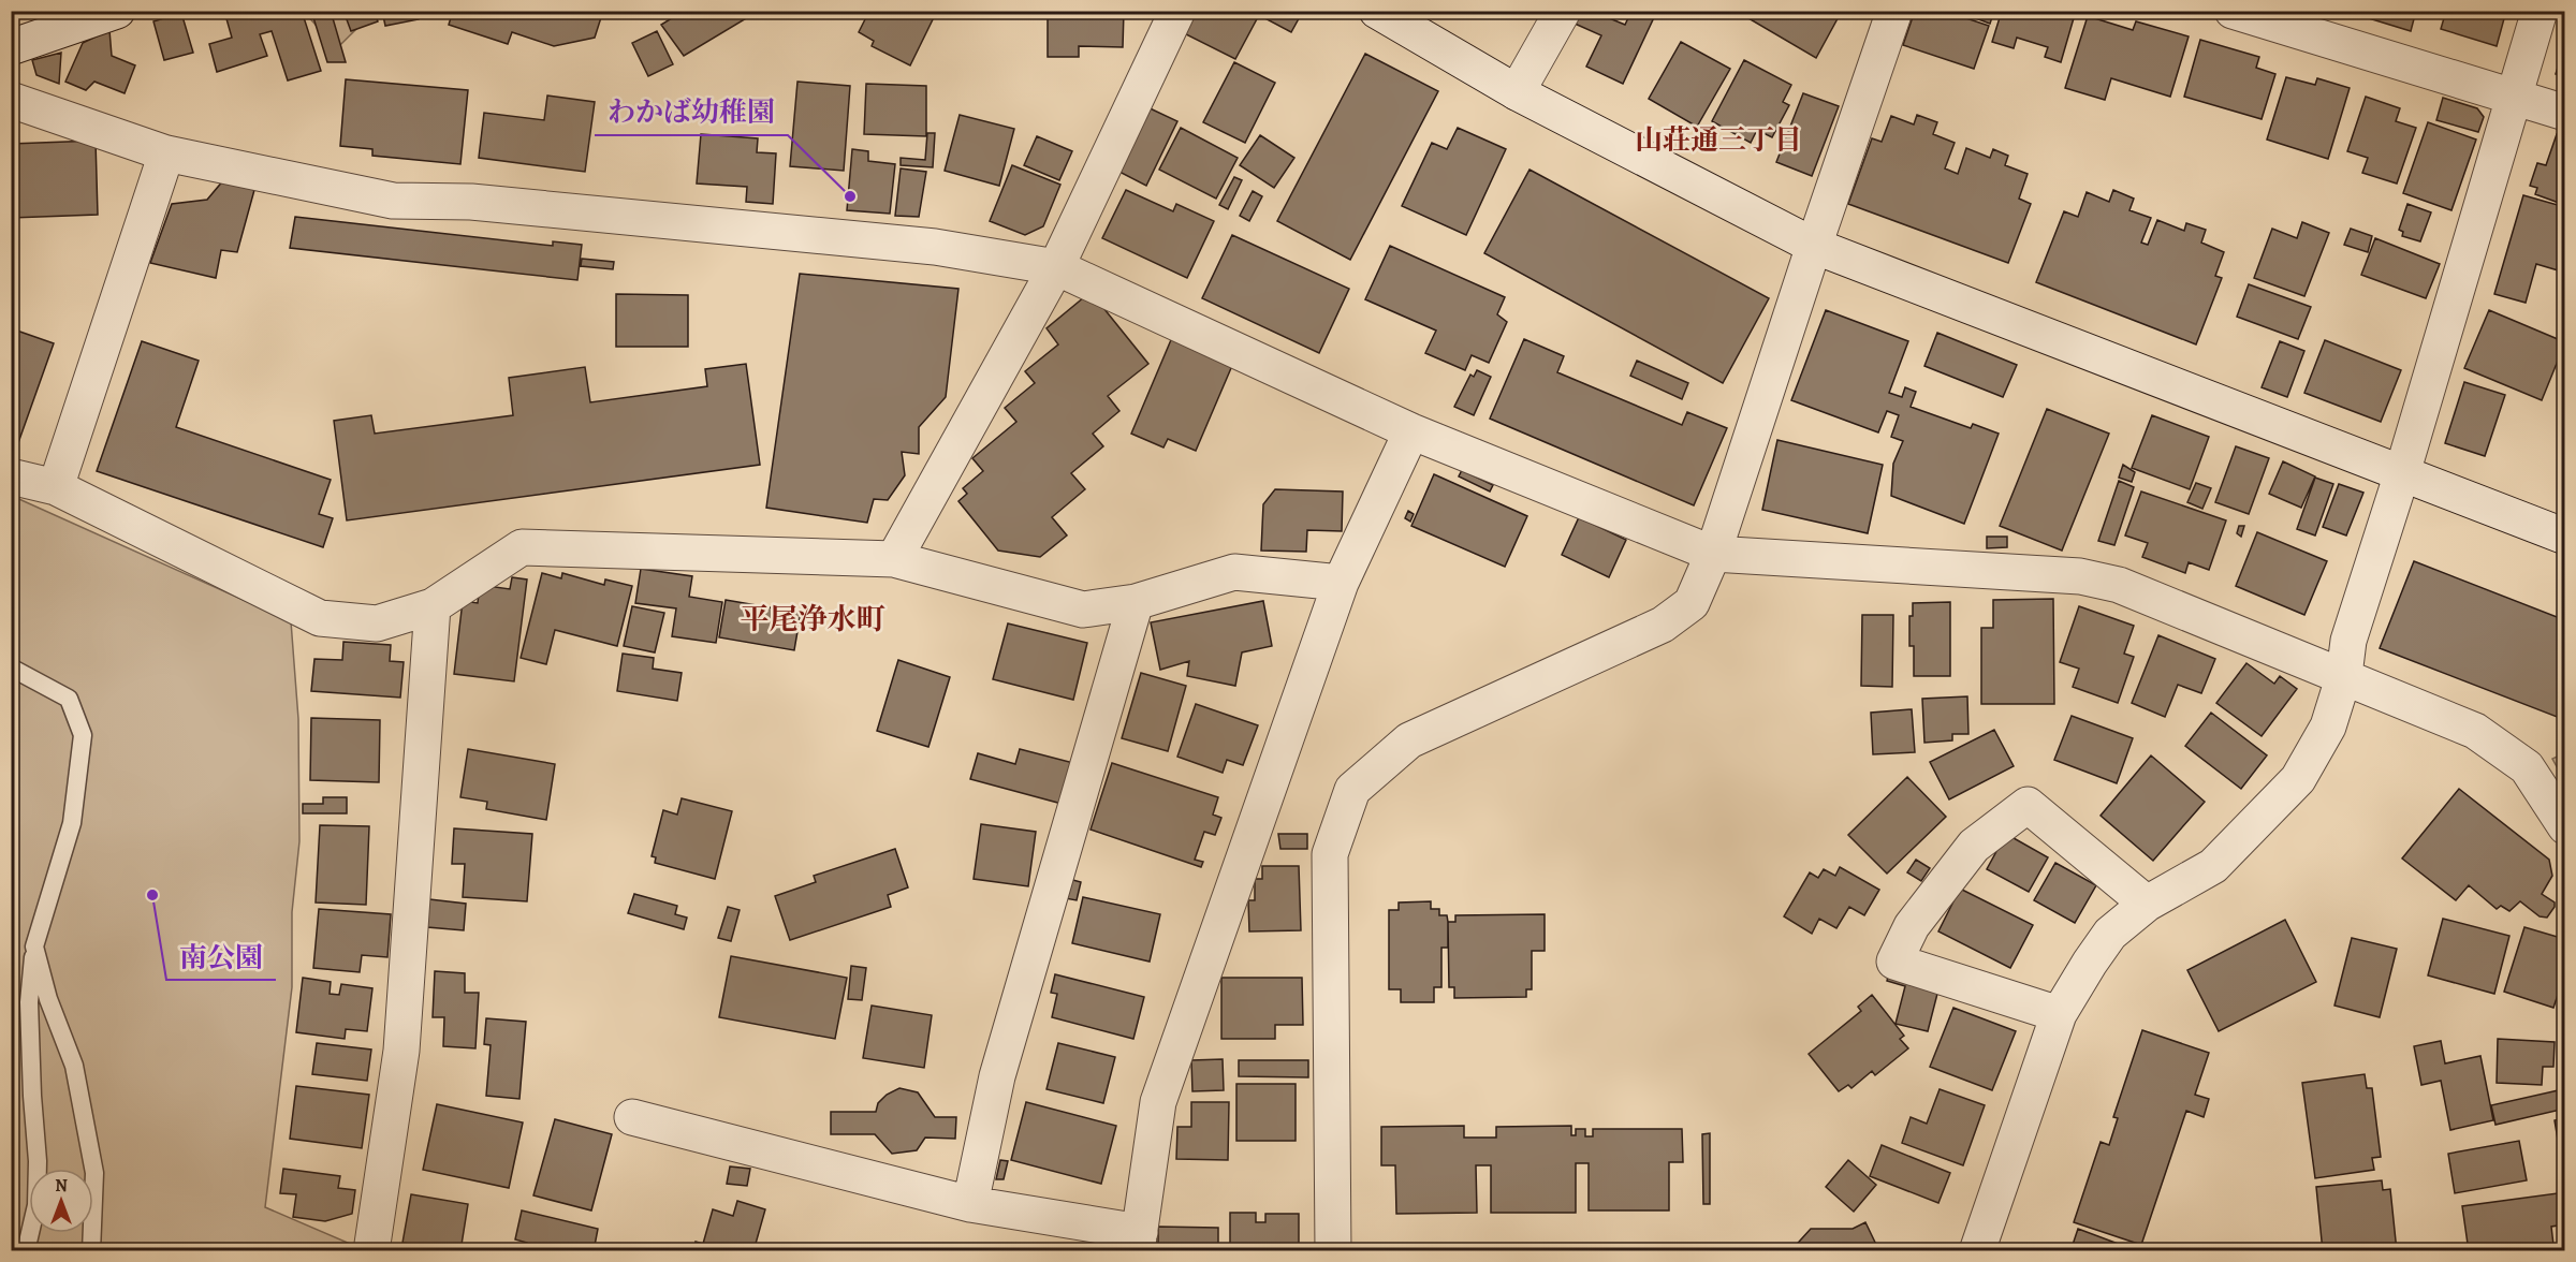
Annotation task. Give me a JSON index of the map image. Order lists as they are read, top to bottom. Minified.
{"districts":["山荘通三丁目","平尾浄水町"],"places":["わかば幼稚園","南公園"],"north":"top"}
